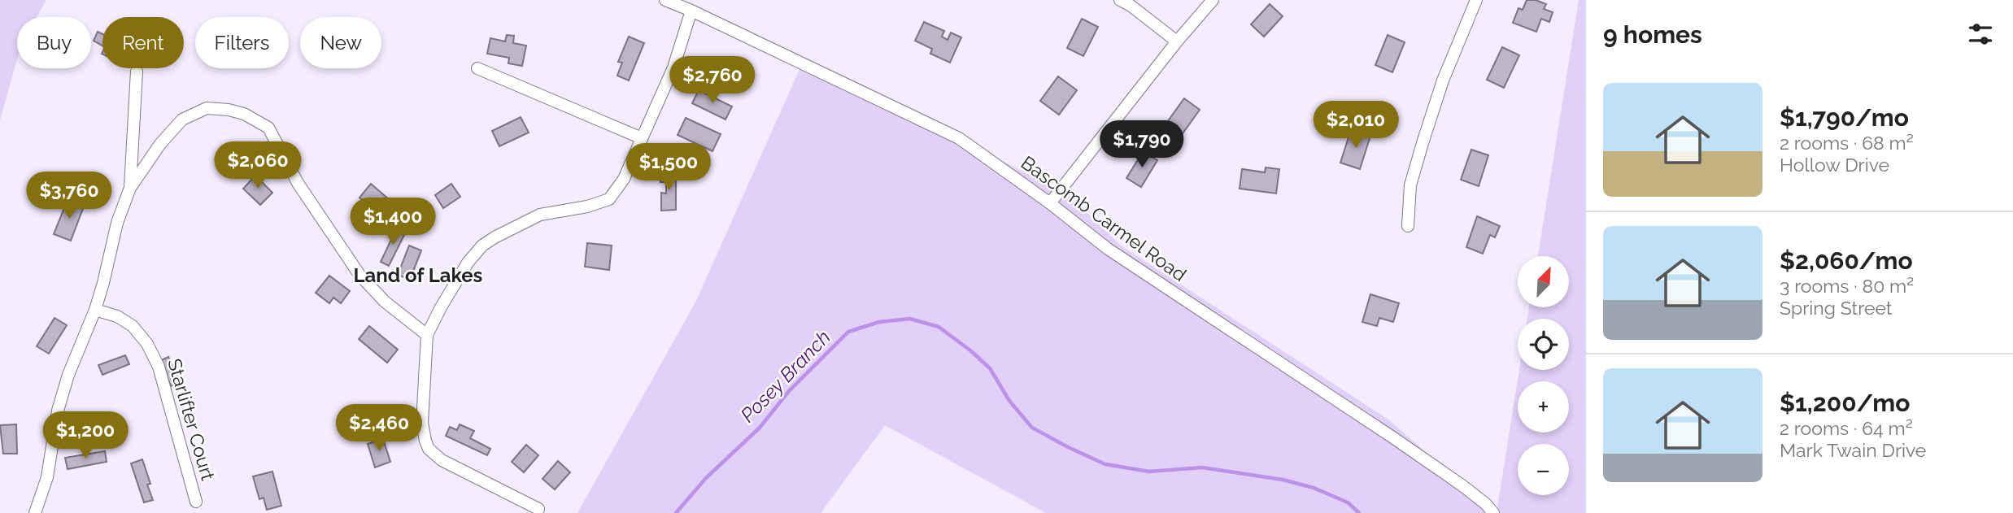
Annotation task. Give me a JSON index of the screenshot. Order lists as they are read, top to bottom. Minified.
{"streets":{"street":["Bascomb Carmel Road","Starlifter Court"]},"districts":["Land of Lakes"],"water":["Posey Branch"],"north":"top right","page":{"heading":"9 homes","chip":["Buy","Rent","Filters","New"],"price":["$2,760","$2,010","$1,790","$2,060","$1,500","$3,760","$1,400","$2,460","$1,200"],"list":[{"name":"$1,790/mo","note":"2 rooms · 68 m² · Hollow Drive"},{"name":"$2,060/mo","note":"3 rooms · 80 m² · Spring Street"},{"name":"$1,200/mo","note":"2 rooms · 64 m² · Mark Twain Drive"}],"map_buttons":["+","−"]}}
